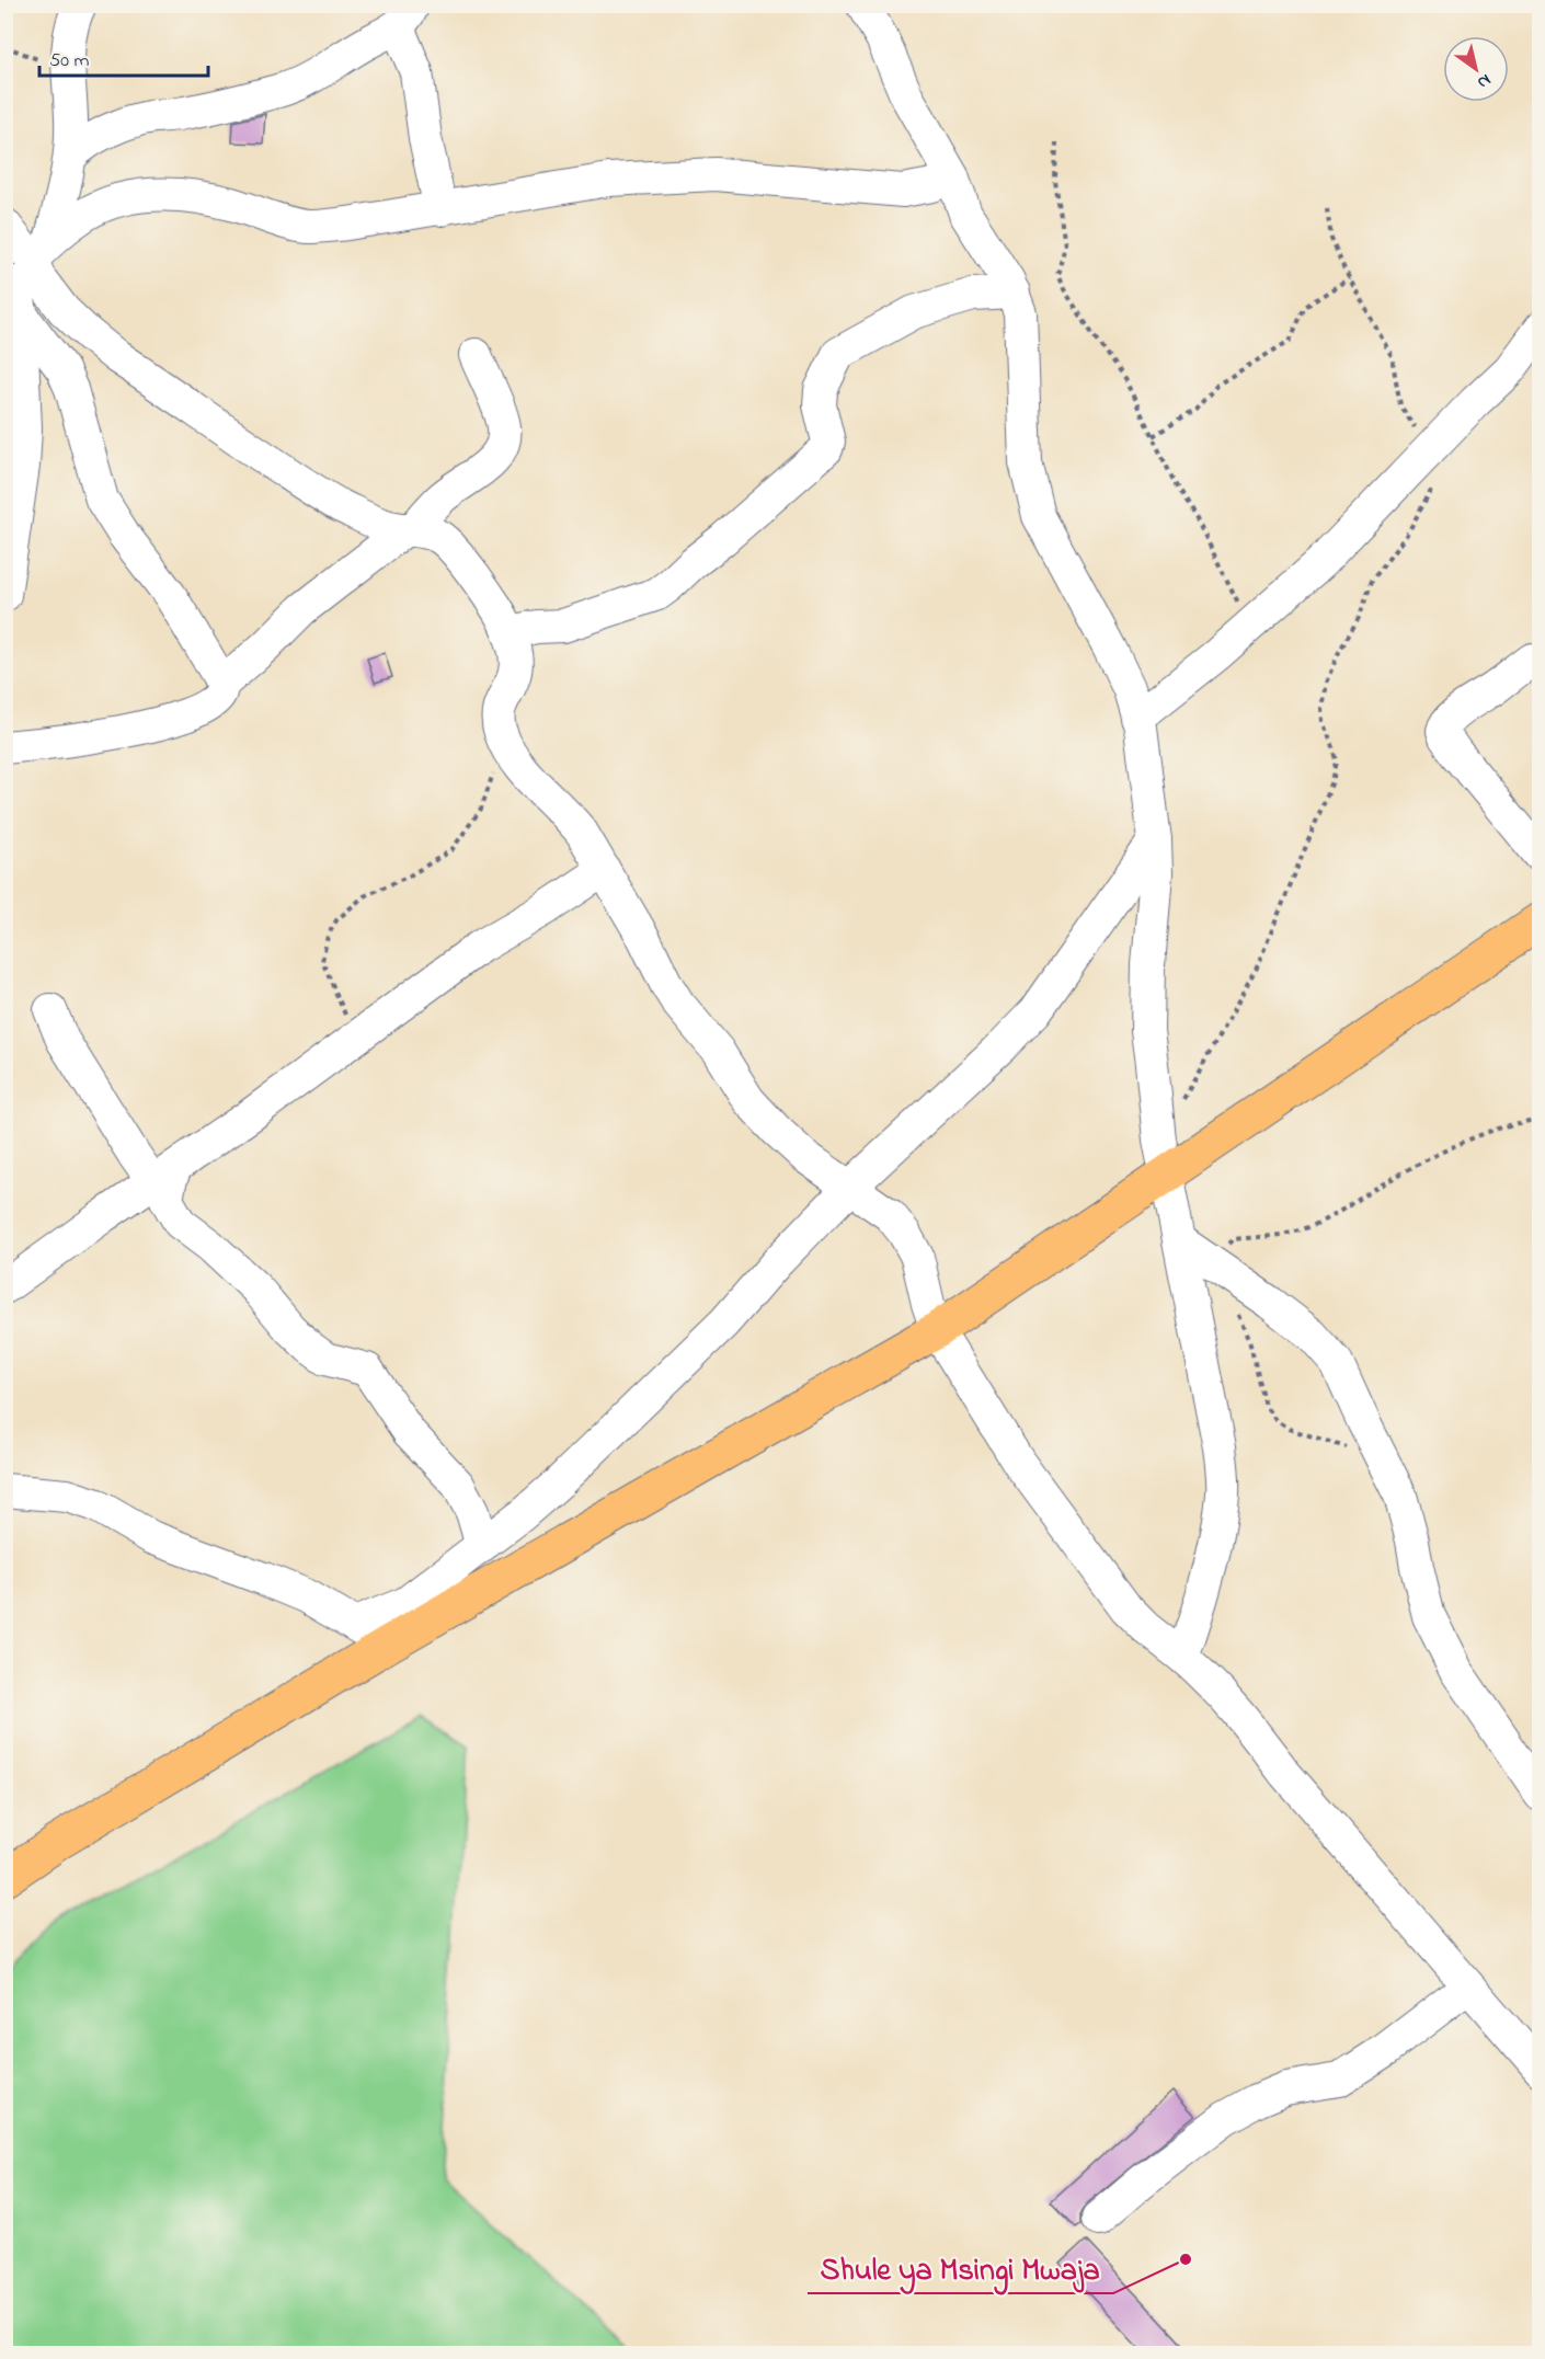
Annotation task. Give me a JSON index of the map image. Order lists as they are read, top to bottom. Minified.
{"places":["Shule ya Msingi Mwaja"],"scale_bar":"50 m","north":"bottom right"}
